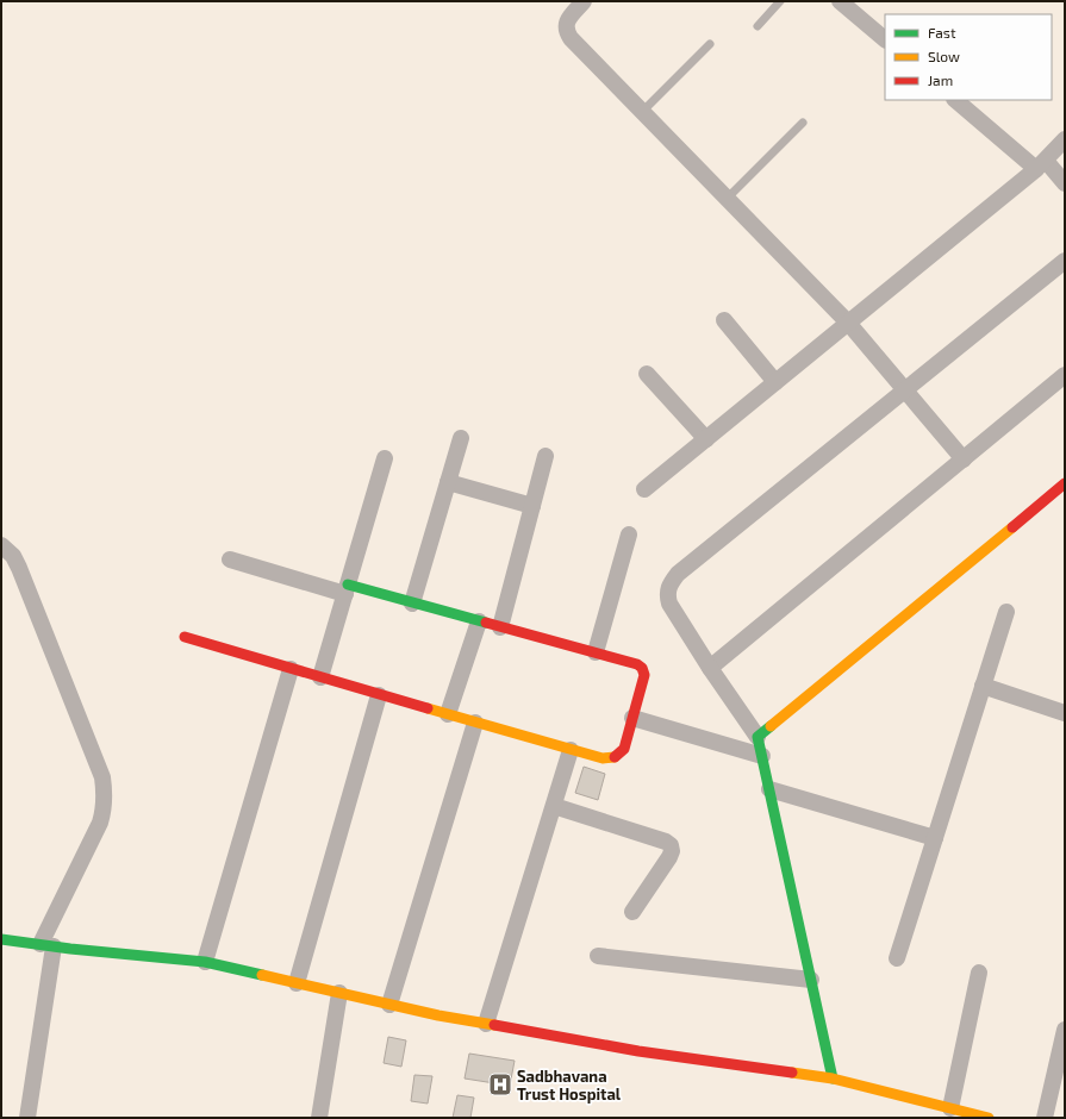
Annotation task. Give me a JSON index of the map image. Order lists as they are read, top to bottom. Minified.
{"places":{"hospital":["Sadbhavana Trust Hospital"]},"legend":["Fast","Slow","Jam"]}
